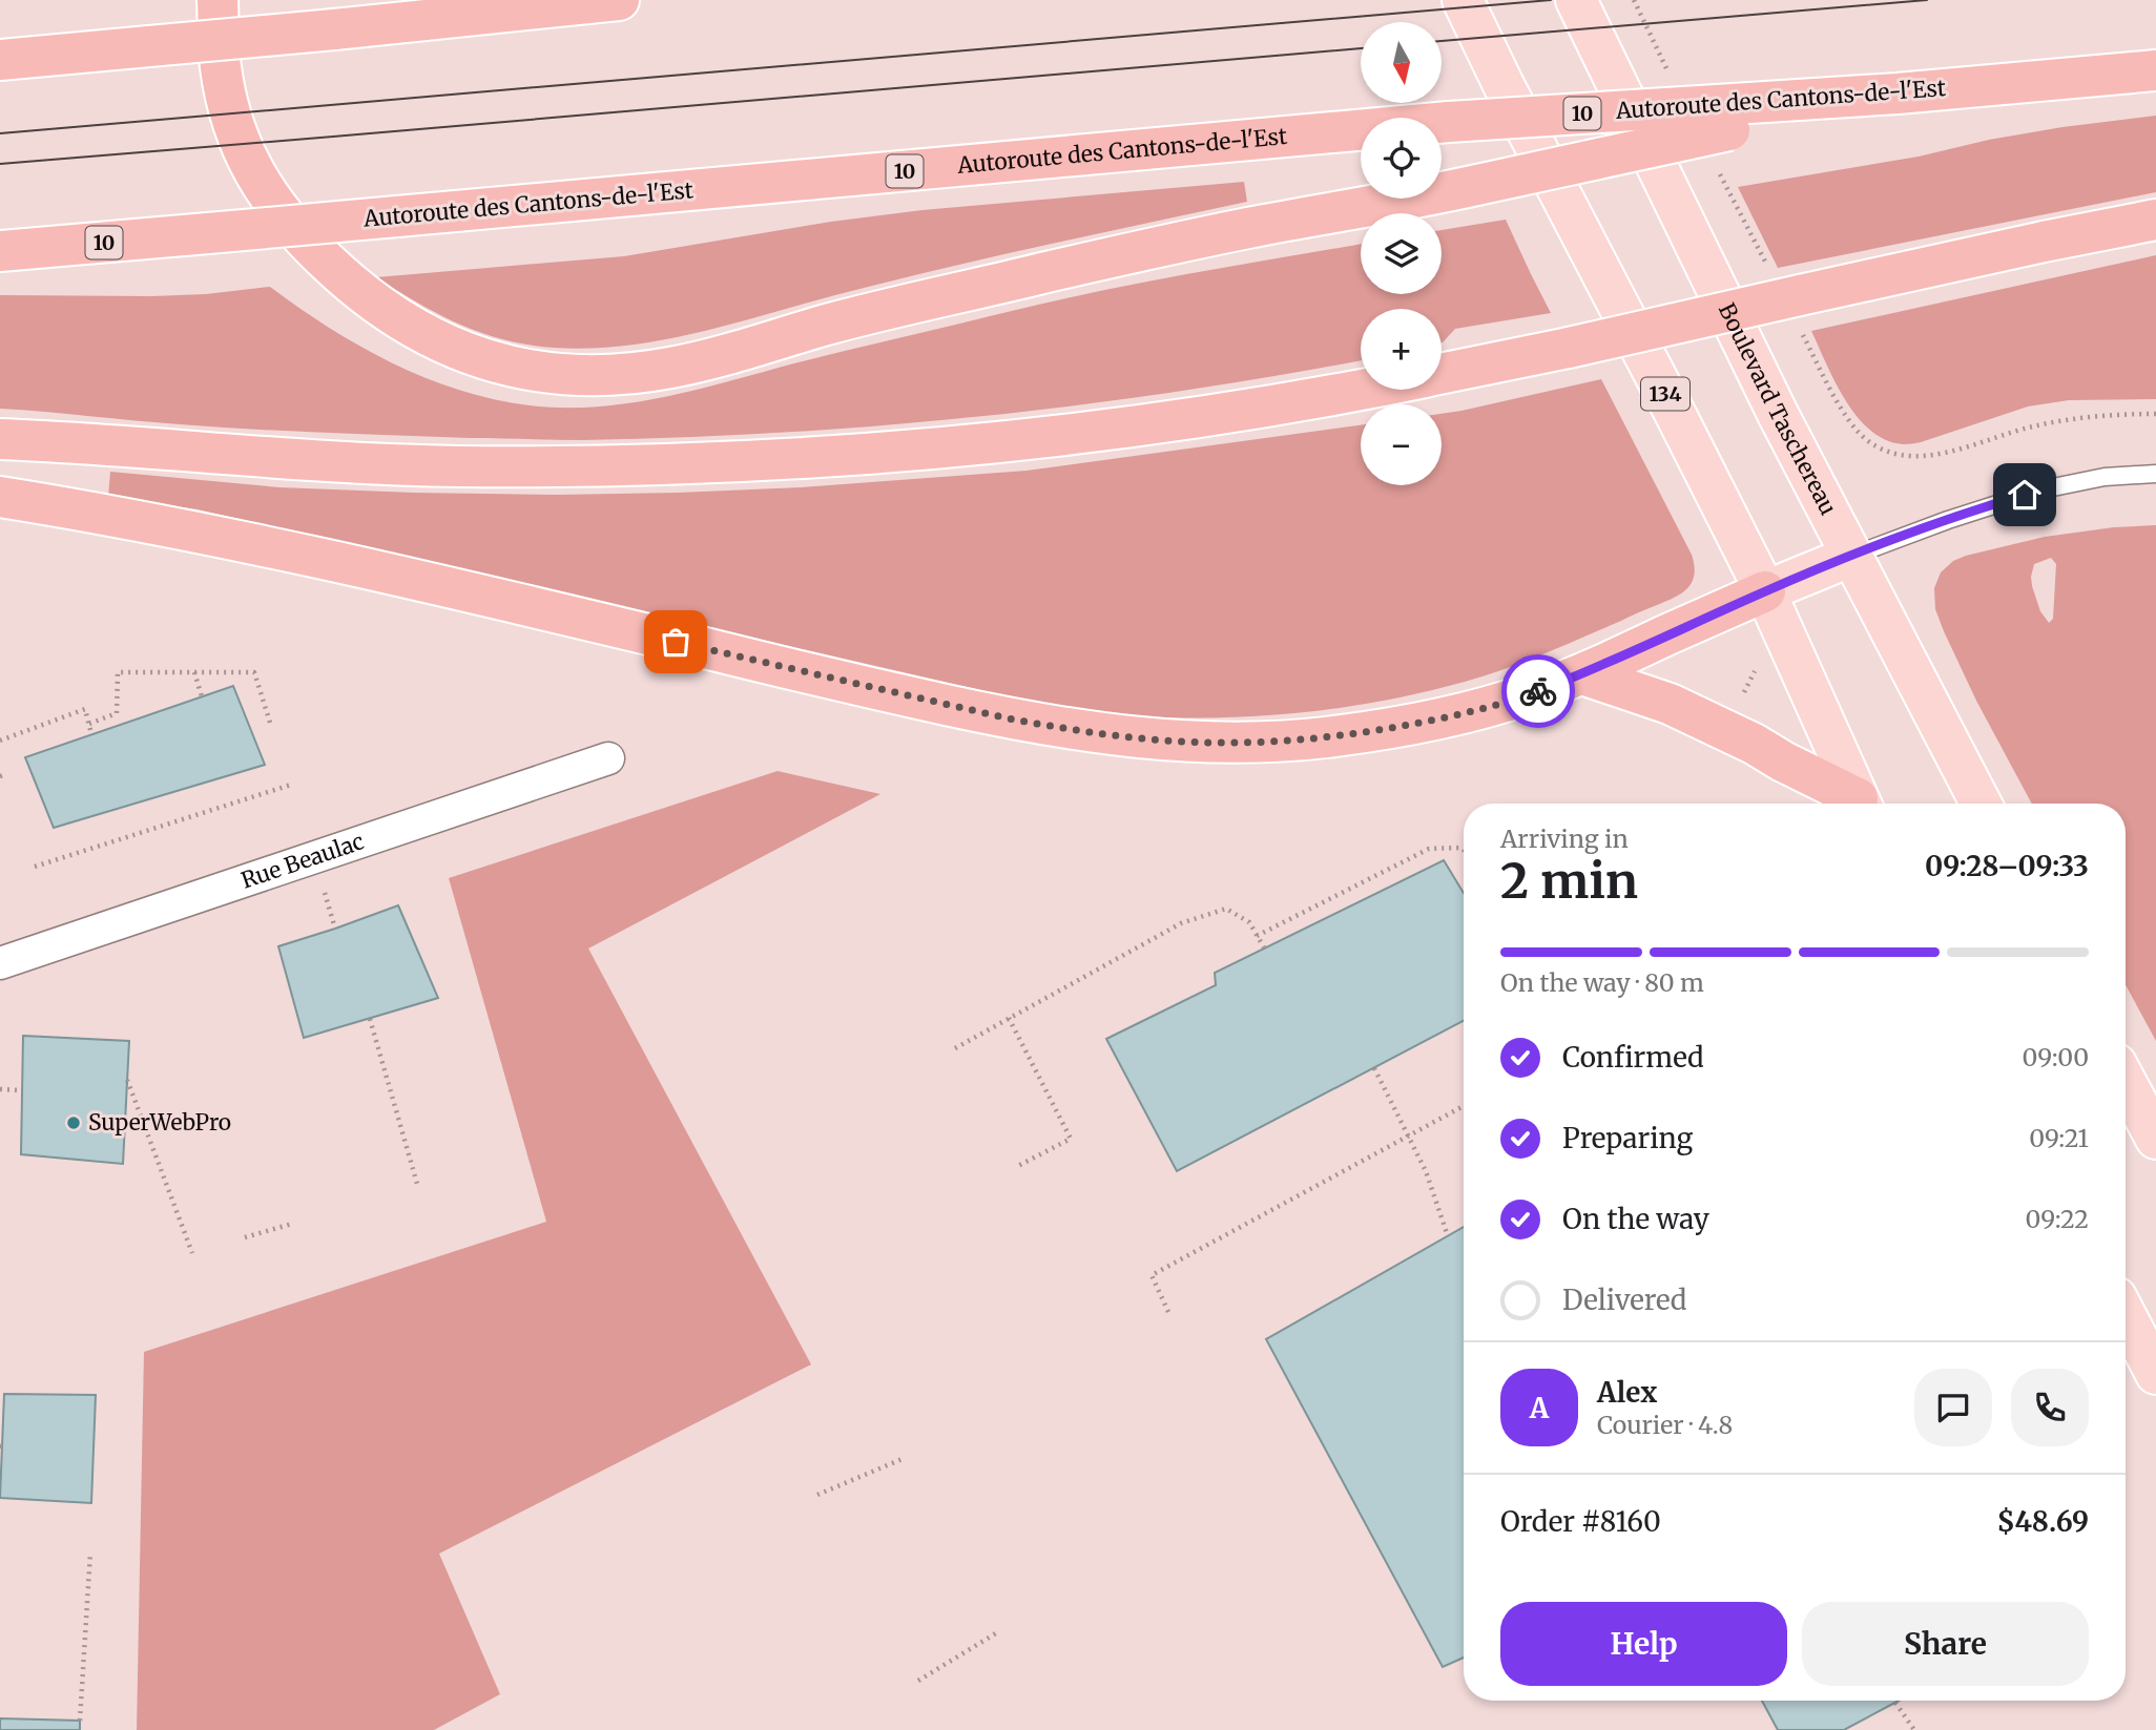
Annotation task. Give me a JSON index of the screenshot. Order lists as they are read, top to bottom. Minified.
{"streets":{"highway":["Autoroute des Cantons-de-l'Est","10"],"main road":["134","Boulevard Taschereau"],"street":["Rue Beaulac"]},"places":["SuperWebPro"],"north":"bottom","page":{"map_buttons":["+","−"],"heading":["2 min","Arriving in","09:28–09:33"],"panel":["Alex","Courier · 4.8","Order #8160","$48.69"],"bar":"On the way · 80 m","list":[["Confirmed","09:00"],["Preparing","09:21"],["On the way","09:22"],"Delivered"],"round":"A","buttons":["Help","Share"]}}
